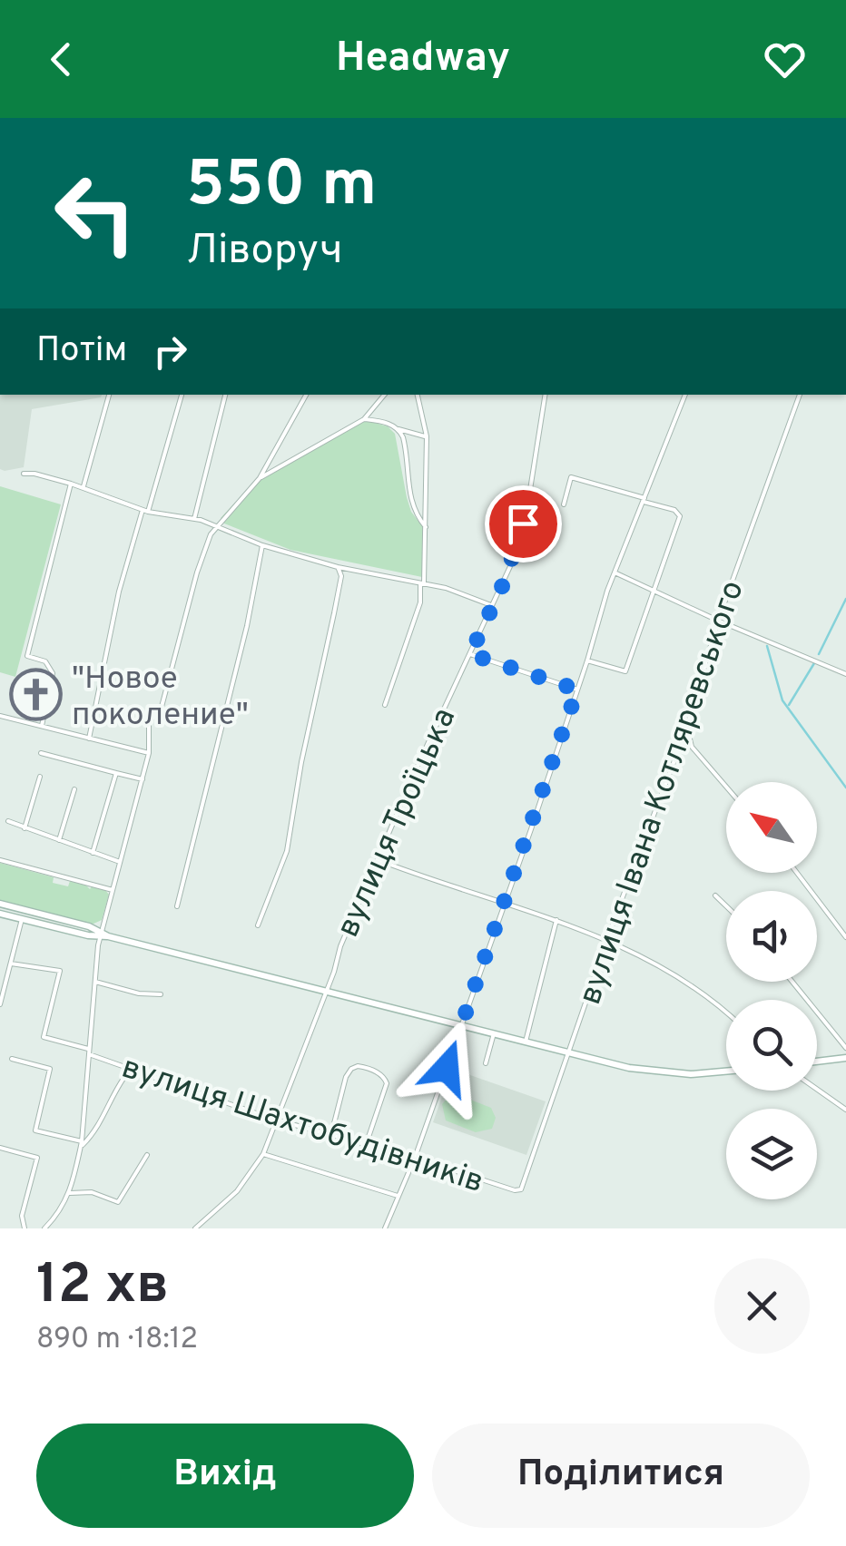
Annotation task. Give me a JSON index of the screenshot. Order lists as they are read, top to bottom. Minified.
{"streets":{"street":["вулиця Івана Котляревського","вулиця Троїцька","вулиця Шахтобудівників"]},"crossings":[["вулиця Івана Котляревського","вулиця Шахтобудівників"],["вулиця Троїцька","вулиця Шахтобудівників"]],"places":{"church":["\"Новое поколение\""]},"north":"top left","page":{"header":"Headway","turn":["550 m","Ліворуч"],"then":"Потім","heading":["12 хв","890 m · 18:12"],"buttons":["Вихід","Поділитися"]}}
